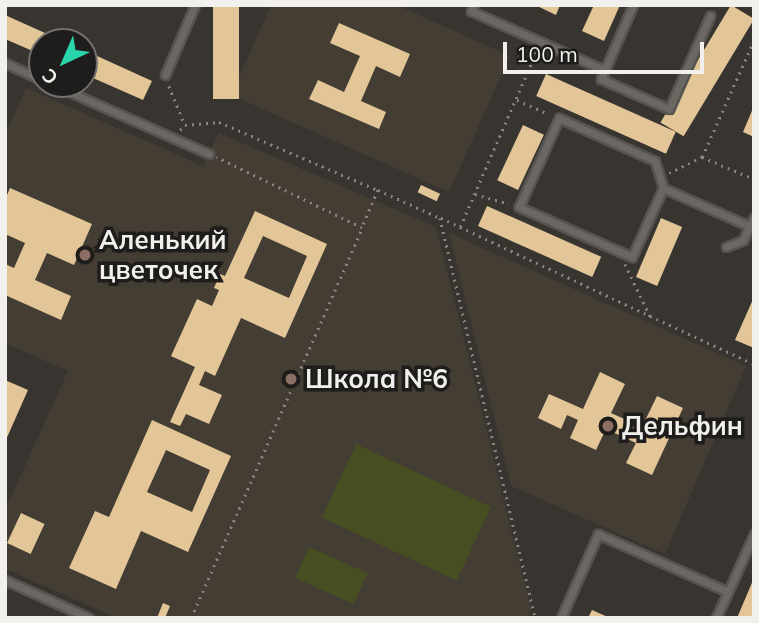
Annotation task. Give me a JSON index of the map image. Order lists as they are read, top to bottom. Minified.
{"places":["Аленький цветочек","Школа №6","Дельфин"],"scale_bar":"100 m","north":"bottom left"}
